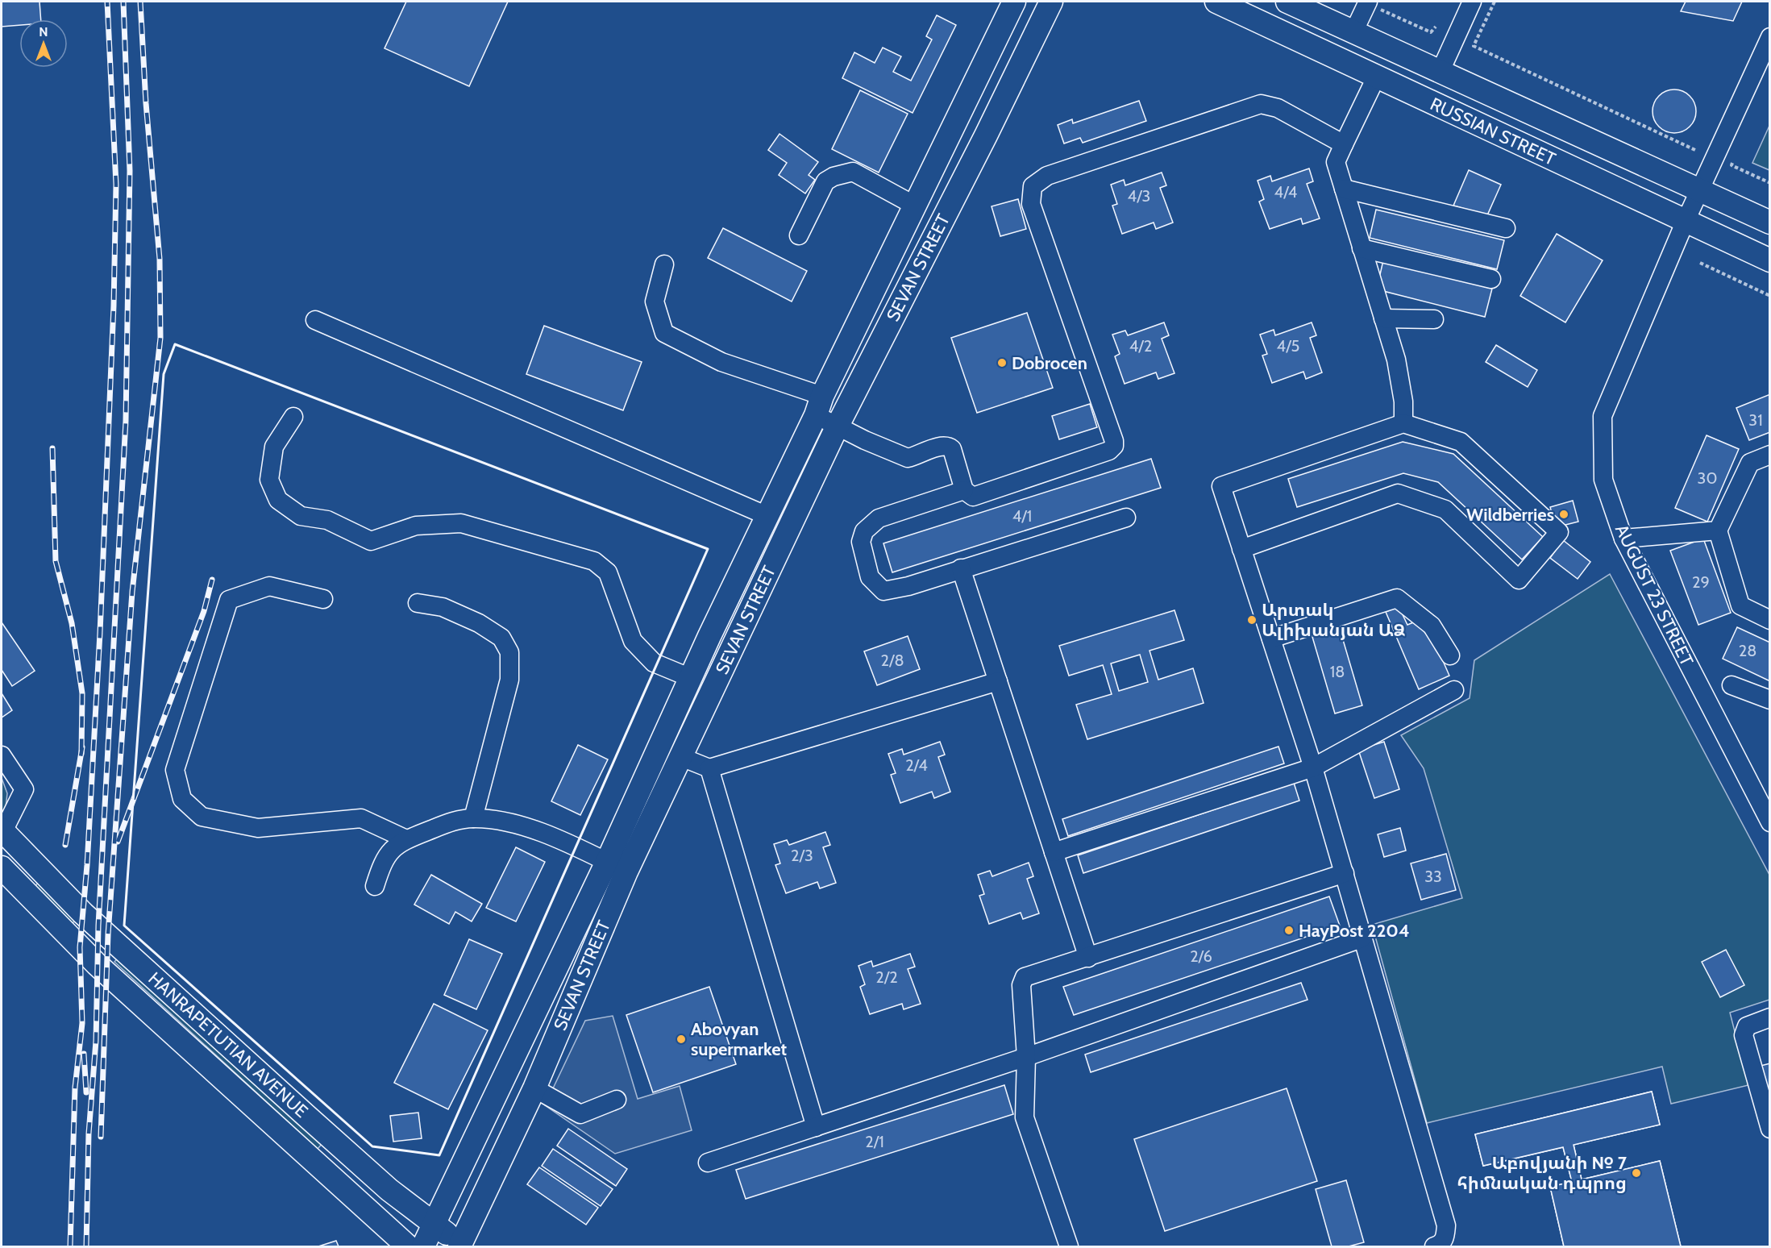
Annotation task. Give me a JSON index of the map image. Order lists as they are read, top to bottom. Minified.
{"streets":{"main road":["RUSSIAN STREET","SEVAN STREET","HANRAPETUTIAN AVENUE"],"street":["AUGUST 23 STREET"]},"crossings":[["RUSSIAN STREET","AUGUST 23 STREET"],["SEVAN STREET","HANRAPETUTIAN AVENUE"]],"places":["Dobrocen","Wildberries","Արտակ Ալիխանյան ԱՁ","HayPost 2204","Abovyan supermarket","Աբովյանի № 7 հիմնական դպրոց"],"house_numbers":["4/4","4/3","4/2","4/5","31","30","4/1","29","28","2/8","18","2/4","2/3","33","2/6","2/2","2/1"],"north":"top"}
